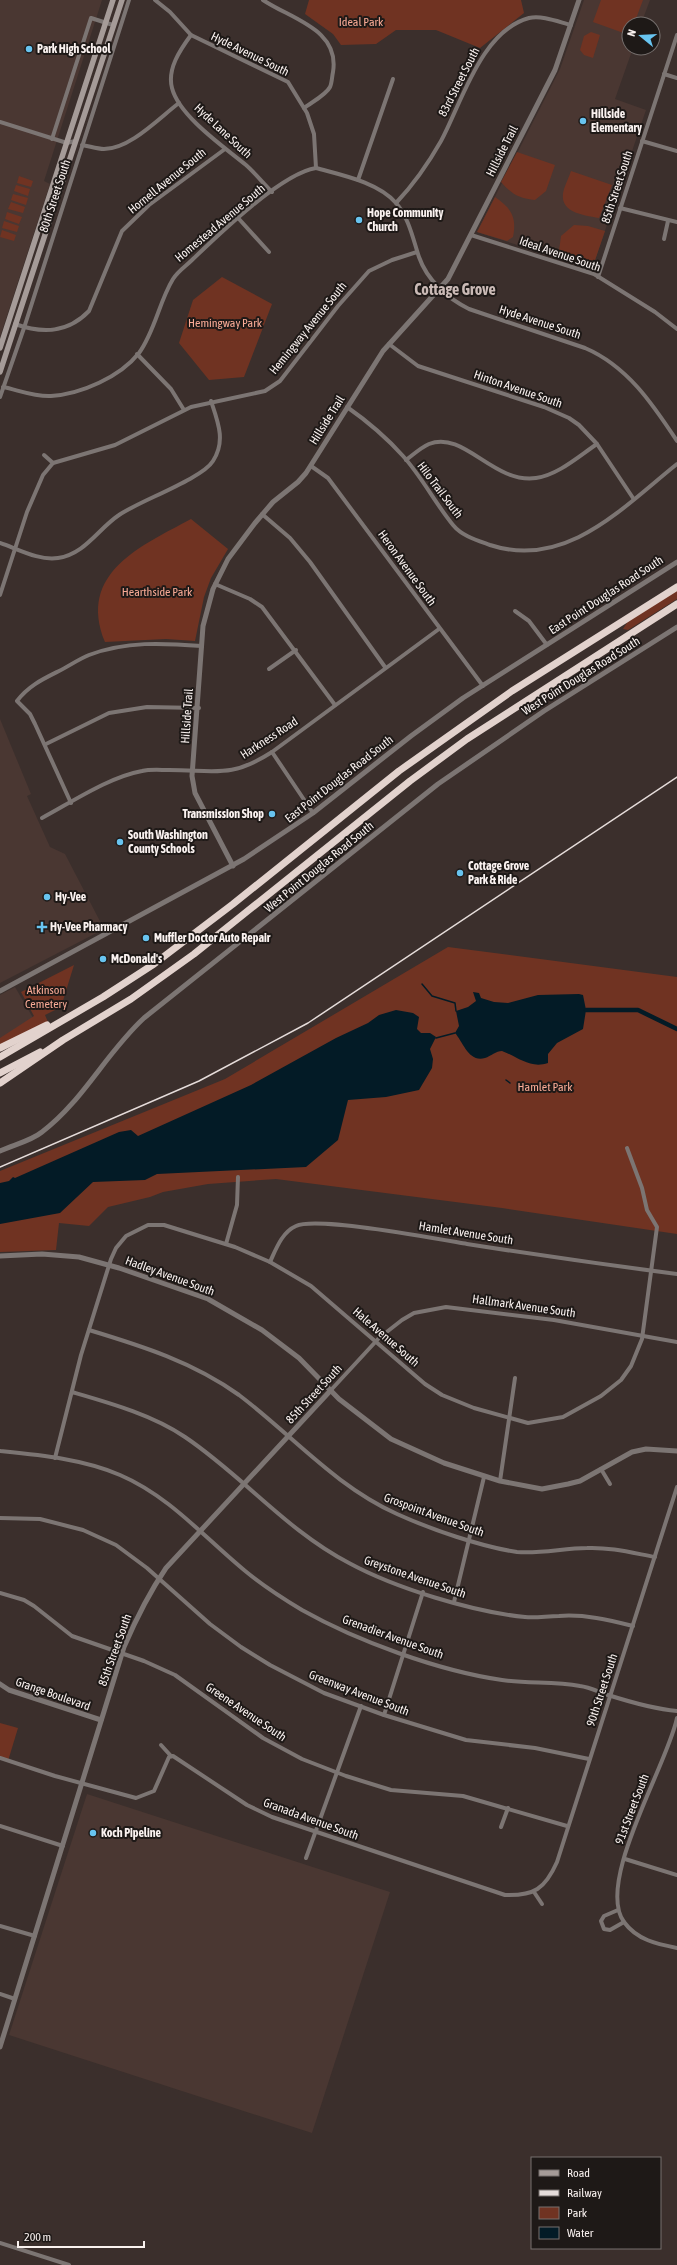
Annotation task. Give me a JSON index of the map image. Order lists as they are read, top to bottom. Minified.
{"streets":{"main road":["80th Street South"],"street":["Hyde Avenue South","83rd Street South","Hyde Lane South","Hillside Trail","Hornell Avenue South","85th Street South","Homestead Avenue South","Ideal Avenue South","Hemingway Avenue South","Hinton Avenue South","Hilo Trail South","Heron Avenue South","East Point Douglas Road South","West Point Douglas Road South","Harkness Road","Hamlet Avenue South","Hadley Avenue South","Hallmark Avenue South","Hale Avenue South","Grospoint Avenue South","Greystone Avenue South","Grenadier Avenue South","90th Street South","Greenway Avenue South","Grange Boulevard","Greene Avenue South","91st Street South","Granada Avenue South"]},"crossings":[["Hyde Avenue South","83rd Street South"],["Hyde Avenue South","Hyde Lane South"],["Hyde Avenue South","Hillside Trail"],["Hyde Avenue South","Homestead Avenue South"],["Hyde Avenue South","Hemingway Avenue South"],["83rd Street South","Hillside Trail"],["Hyde Lane South","Hornell Avenue South"],["Hyde Lane South","Homestead Avenue South"],["Hillside Trail","Ideal Avenue South"],["Hillside Trail","Hinton Avenue South"],["Hillside Trail","Hilo Trail South"],["Hillside Trail","Heron Avenue South"],["Hillside Trail","East Point Douglas Road South"],["Hillside Trail","Harkness Road"],["Hornell Avenue South","80th Street South"],["85th Street South","Ideal Avenue South"],["85th Street South","Hadley Avenue South"],["85th Street South","Hallmark Avenue South"],["85th Street South","Hale Avenue South"],["85th Street South","Grospoint Avenue South"],["85th Street South","Greystone Avenue South"],["85th Street South","Grenadier Avenue South"],["85th Street South","Greenway Avenue South"],["85th Street South","Grange Boulevard"],["85th Street South","Greene Avenue South"],["80th Street South","Homestead Avenue South"],["Hinton Avenue South","Hilo Trail South"],["Heron Avenue South","East Point Douglas Road South"],["Heron Avenue South","Harkness Road"],["Hamlet Avenue South","Hale Avenue South"],["Hadley Avenue South","Hale Avenue South"],["Hallmark Avenue South","Hale Avenue South"],["Hale Avenue South","Grospoint Avenue South"],["Hale Avenue South","Greystone Avenue South"],["Hale Avenue South","Grenadier Avenue South"],["Grospoint Avenue South","90th Street South"],["Greystone Avenue South","90th Street South"],["Grenadier Avenue South","90th Street South"],["90th Street South","Greenway Avenue South"],["90th Street South","Greene Avenue South"],["90th Street South","Granada Avenue South"]],"districts":["Cottage Grove"],"parks":["Ideal Park","Hemingway Park","Hearthside Park","Atkinson Cemetery","Hamlet Park"],"places":{"other":["Park High School","Hillside Elementary","Hope Community Church","Transmission Shop","South Washington County Schools","Cottage Grove Park & Ride","Hy-Vee","Muffler Doctor Auto Repair","McDonald's","Koch Pipeline"],"health":["Hy-Vee Pharmacy"]},"legend":["Road","Railway","Park","Water"],"scale_bar":"200 m","north":"left"}
